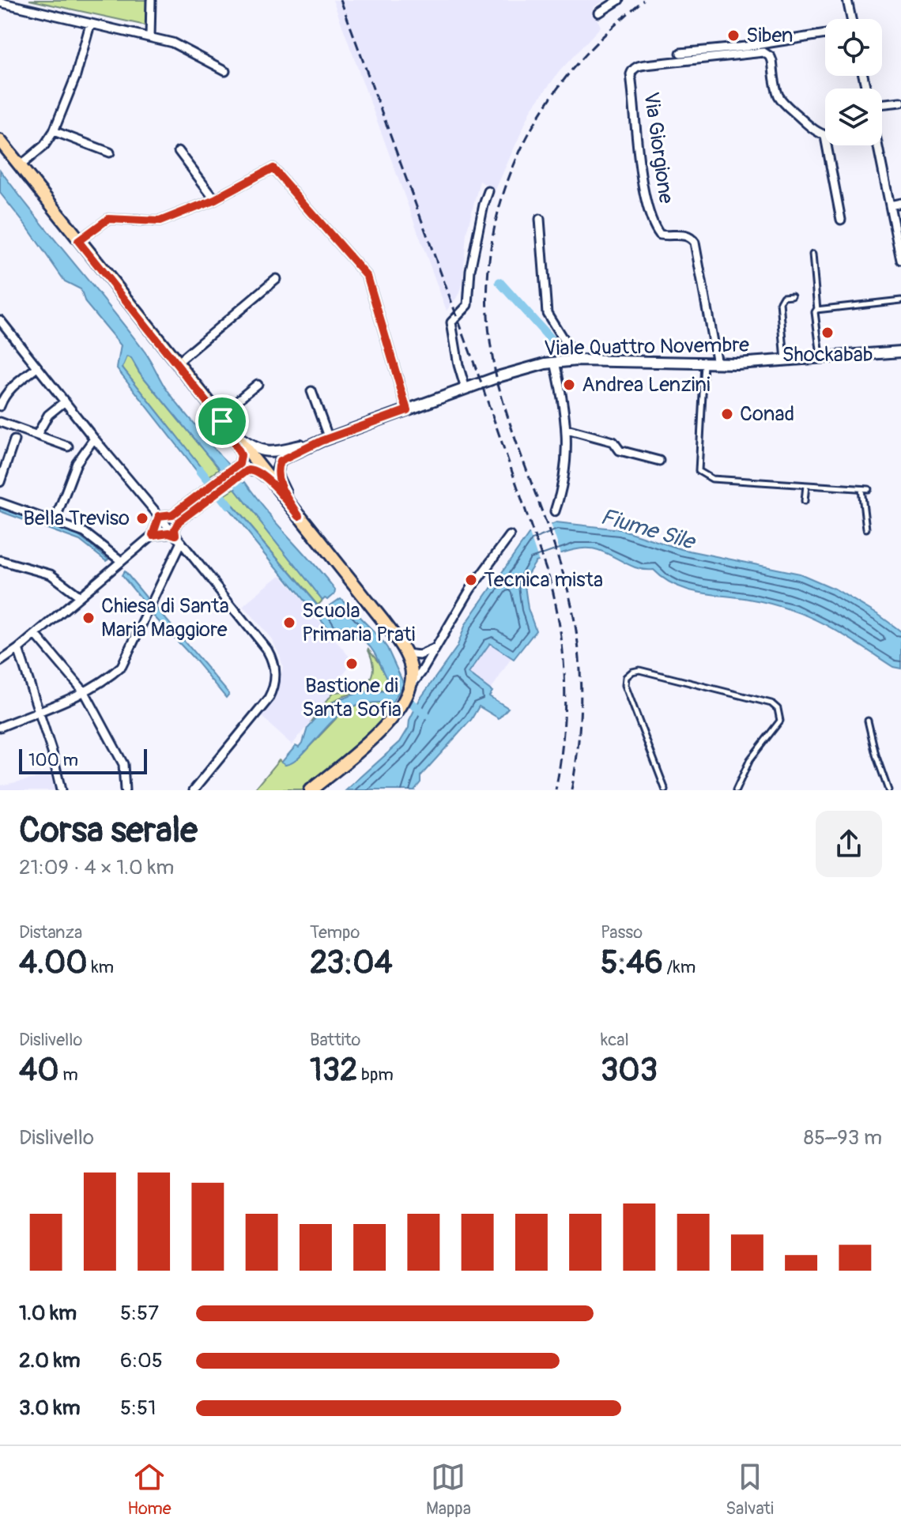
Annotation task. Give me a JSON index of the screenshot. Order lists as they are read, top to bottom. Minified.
{"streets":{"main road":["Viale Quattro Novembre"],"street":["Via Giorgione"]},"crossings":[["Via Giorgione","Viale Quattro Novembre"]],"water":["Fiume Sile"],"places":["Siben","Shockabab","Andrea Lenzini","Conad","Bella Treviso","Tecnica mista","Chiesa di Santa Maria Maggiore","Scuola Primaria Prati","Bastione di Santa Sofia"],"scale_bar":"100 m","page":{"scale":"100 m","heading":["Corsa serale","21:09 · 4 × 1.0 km"],"stats":[["Distanza","4.00 km"],["Tempo","23:04"],["Passo","5:46 /km"],["Dislivello","40 m"],["Battito","132 bpm"],["kcal","303"]],"chart":["Dislivello","85–93 m"],"list":[{"name":"1.0 km","note":"5:57"},{"name":"2.0 km","note":"6:05"},{"name":"3.0 km","note":"5:51"}],"tabs":["Home","Mappa","Salvati"]}}
